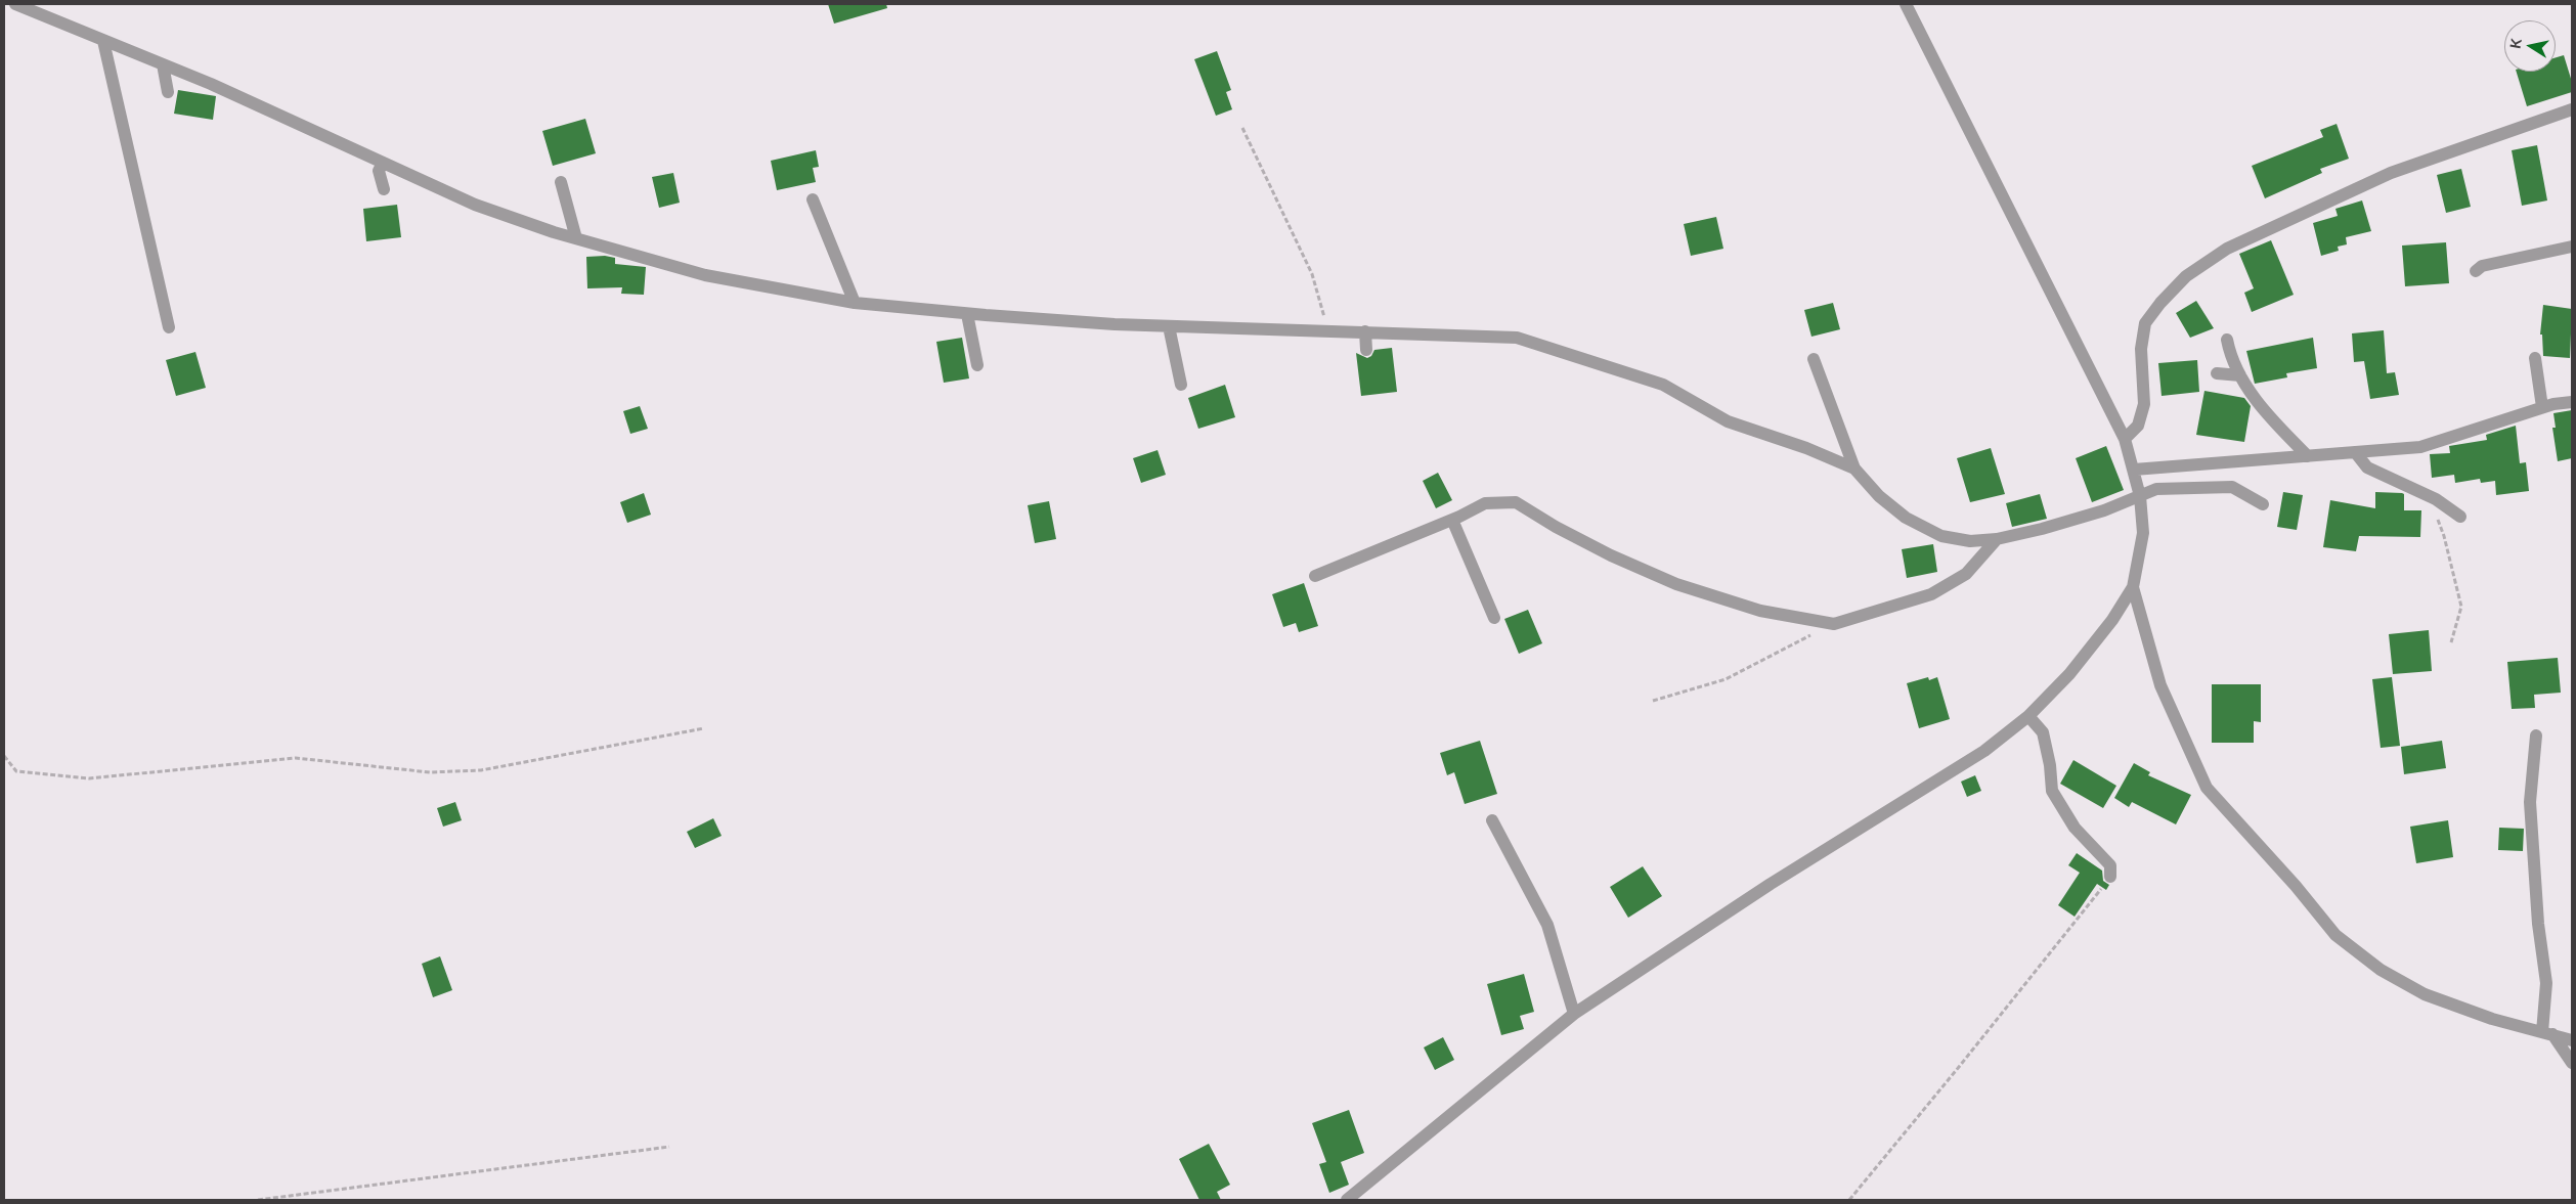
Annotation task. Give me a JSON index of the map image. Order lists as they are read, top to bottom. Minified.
{"north":"left"}
